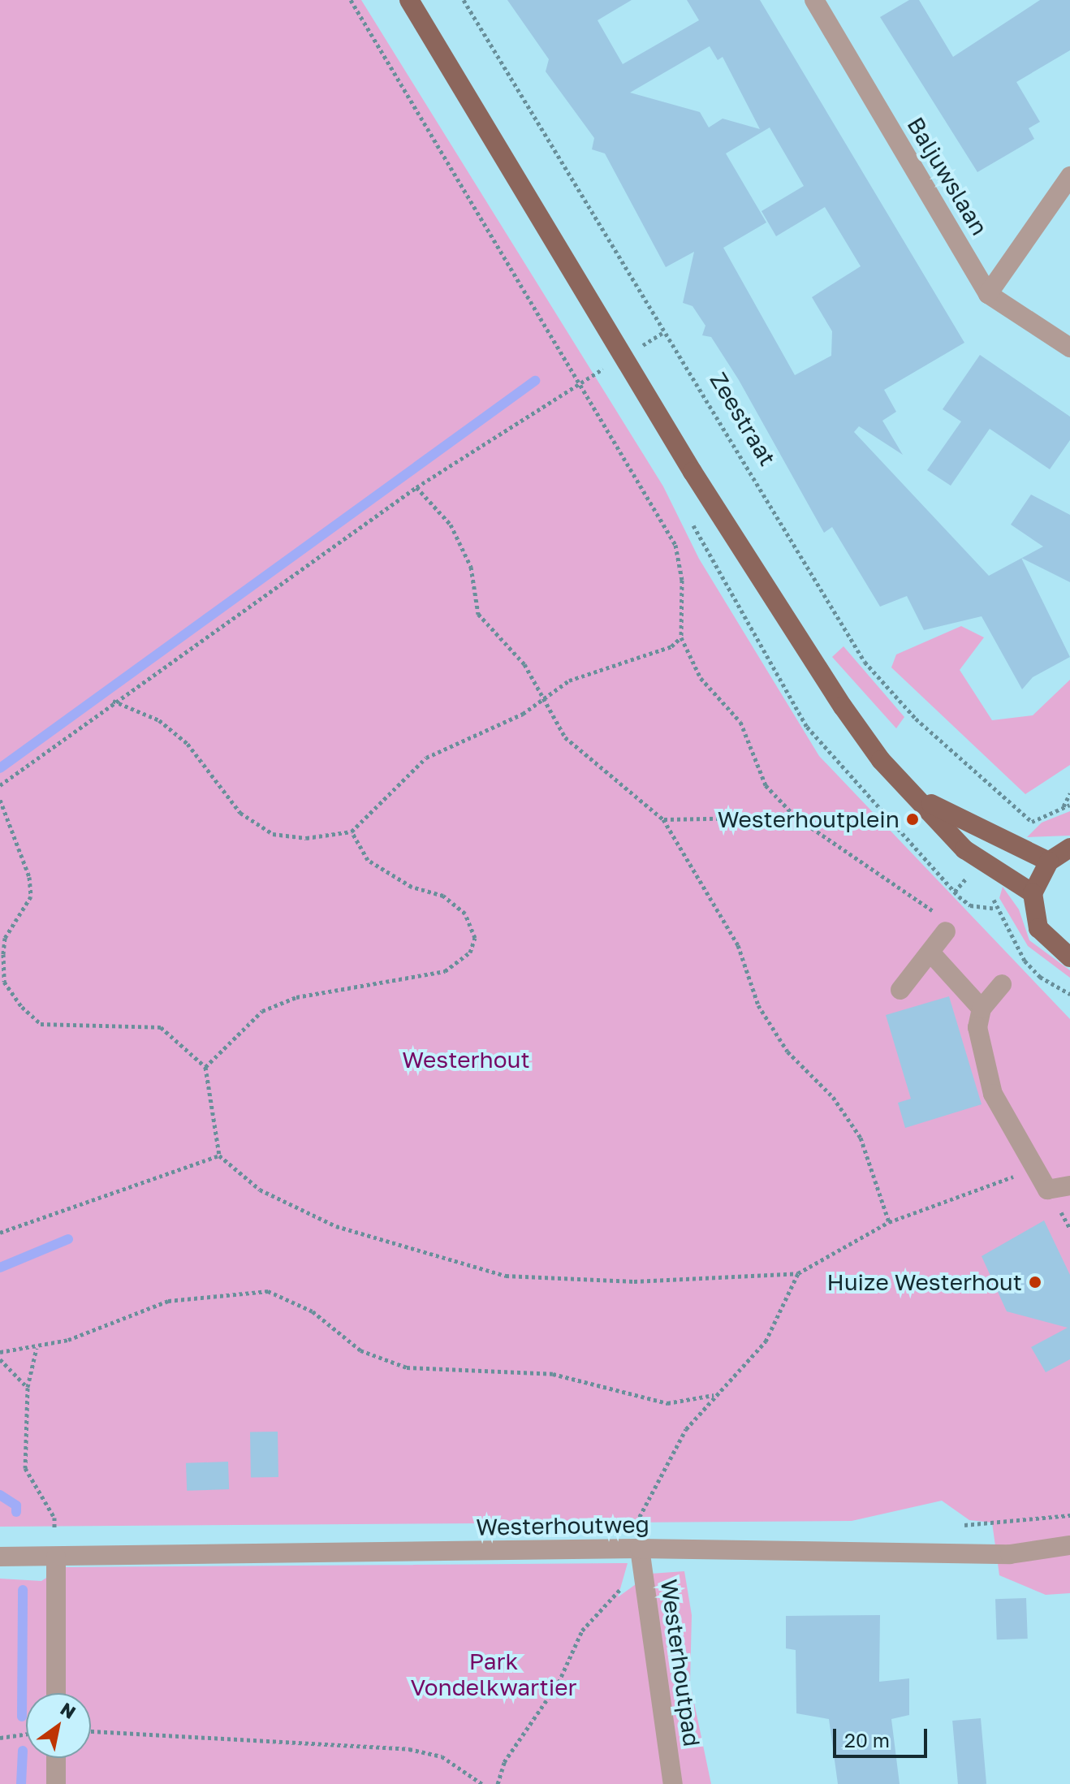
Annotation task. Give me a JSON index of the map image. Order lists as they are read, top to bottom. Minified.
{"streets":{"street":["Baljuwslaan","Westerhoutweg","Westerhoutpad"],"path":["Zeestraat"]},"crossings":[["Westerhoutweg","Westerhoutpad"]],"parks":["Westerhout","Park Vondelkwartier"],"places":["Westerhoutplein","Huize Westerhout"],"scale_bar":"20 m","north":"top right"}
